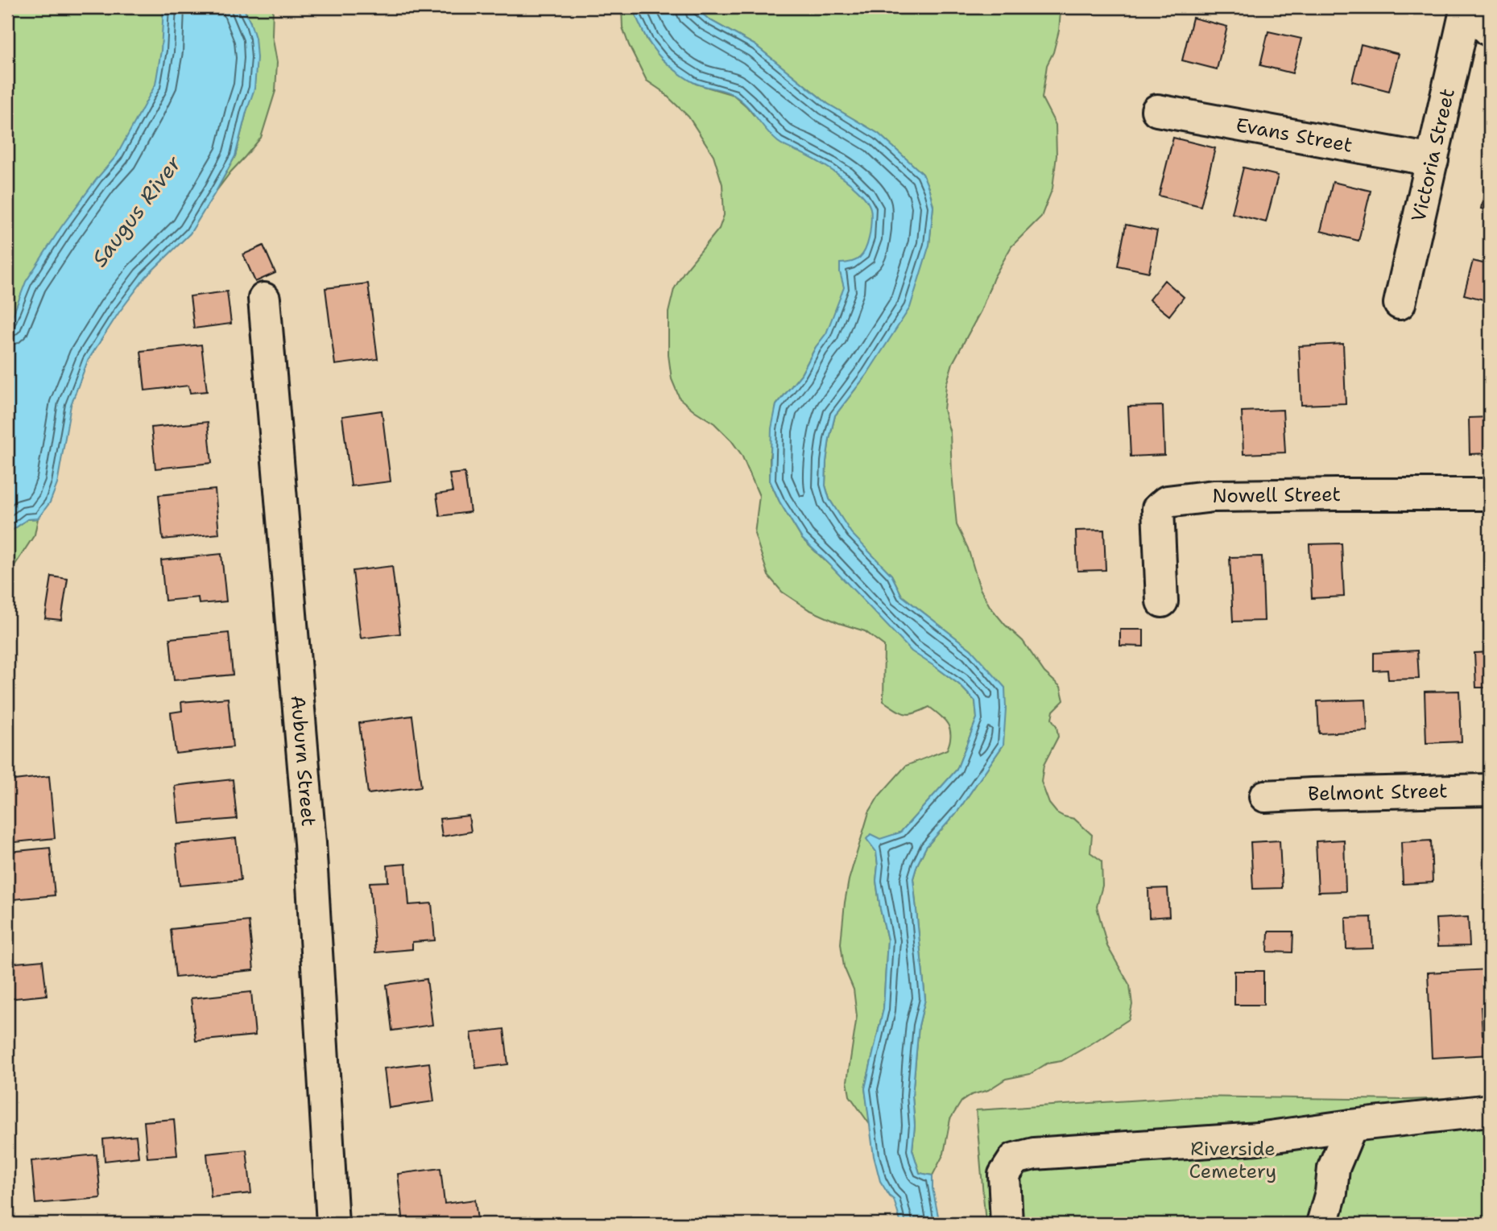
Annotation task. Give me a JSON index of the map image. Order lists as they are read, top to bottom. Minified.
{"streets":{"street":["Evans Street","Victoria Street","Nowell Street","Auburn Street","Belmont Street"]},"crossings":[["Evans Street","Victoria Street"]],"water":["Saugus River"],"parks":["Riverside Cemetery"]}
